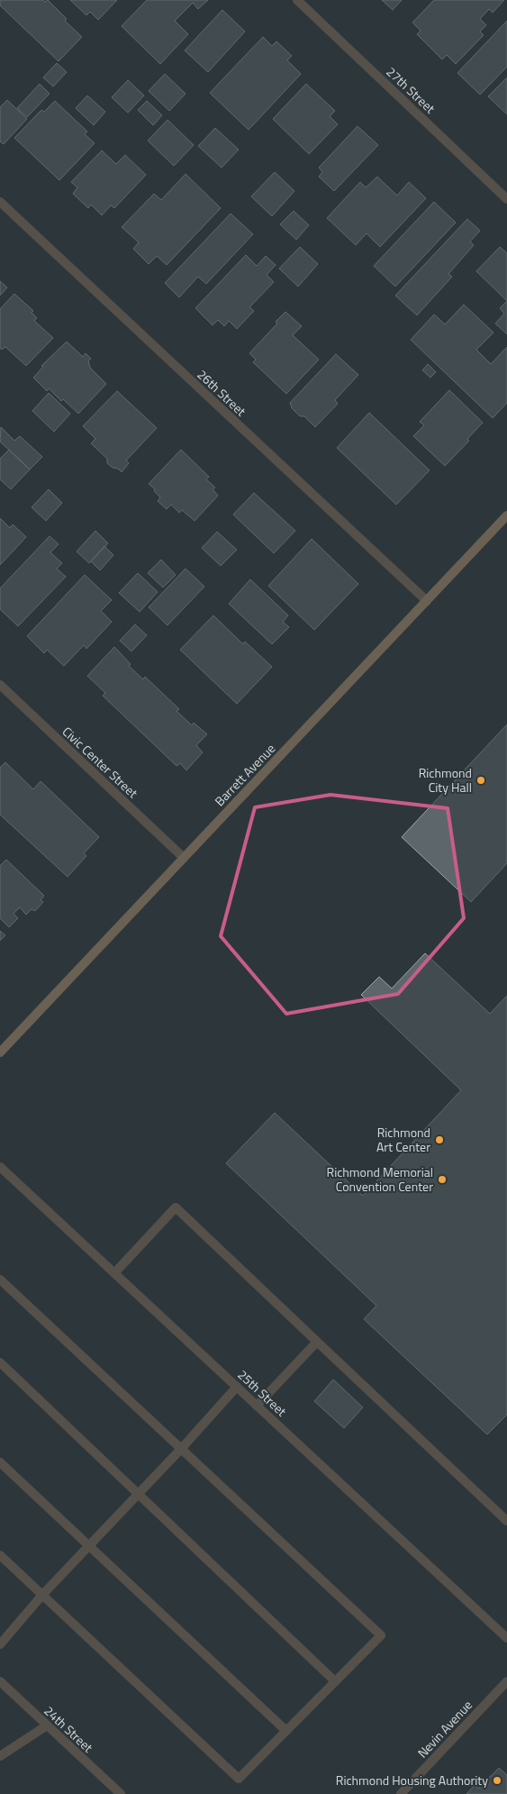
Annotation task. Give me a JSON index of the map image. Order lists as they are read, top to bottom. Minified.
{"streets":{"main road":["Barrett Avenue"],"street":["27th Street","26th Street","Civic Center Street","25th Street","24th Street","Nevin Avenue"]},"crossings":[["26th Street","Barrett Avenue"],["Civic Center Street","Barrett Avenue"]],"places":["Richmond City Hall","Richmond Art Center","Richmond Memorial Convention Center","Richmond Housing Authority"]}
